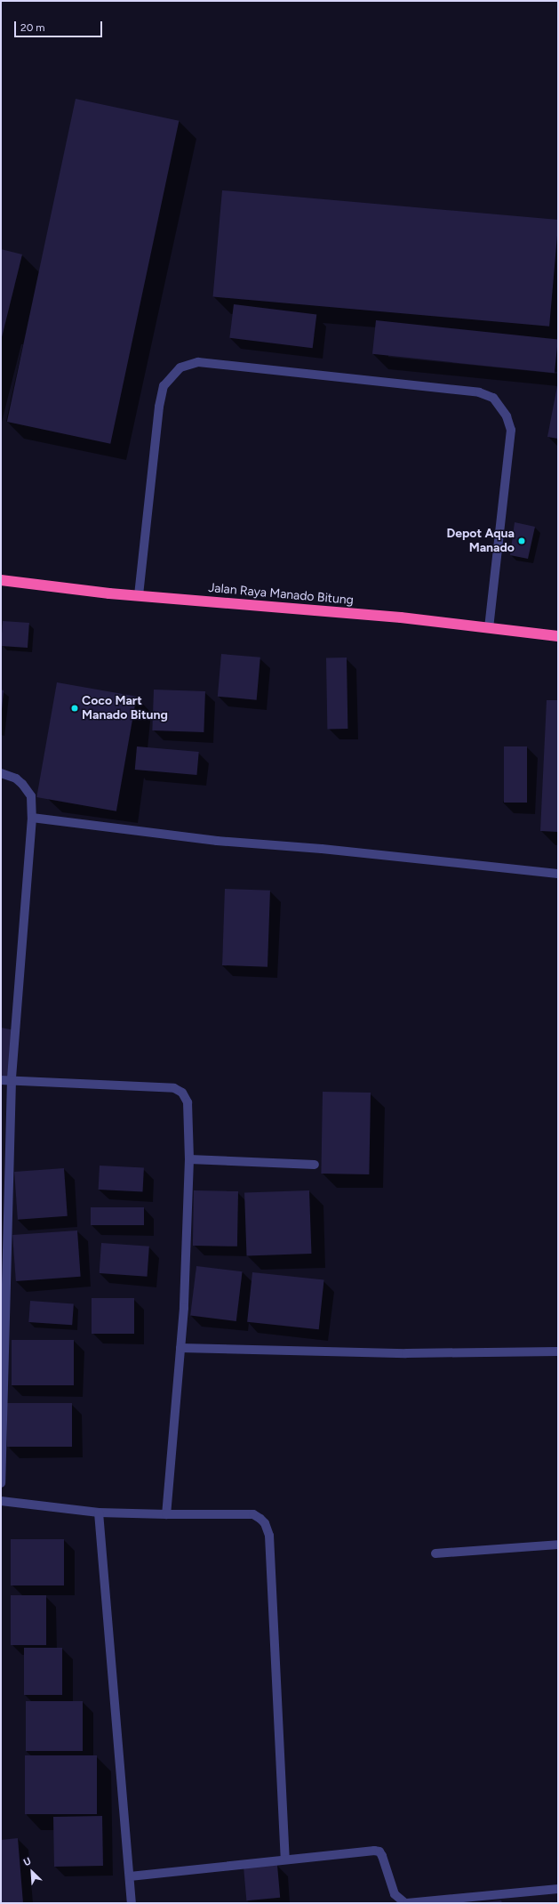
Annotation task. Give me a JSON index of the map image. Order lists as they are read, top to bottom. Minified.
{"streets":{"highway":["Jalan Raya Manado Bitung"]},"places":["Depot Aqua Manado","Coco Mart Manado Bitung"],"scale_bar":"20 m","north":"top left"}
